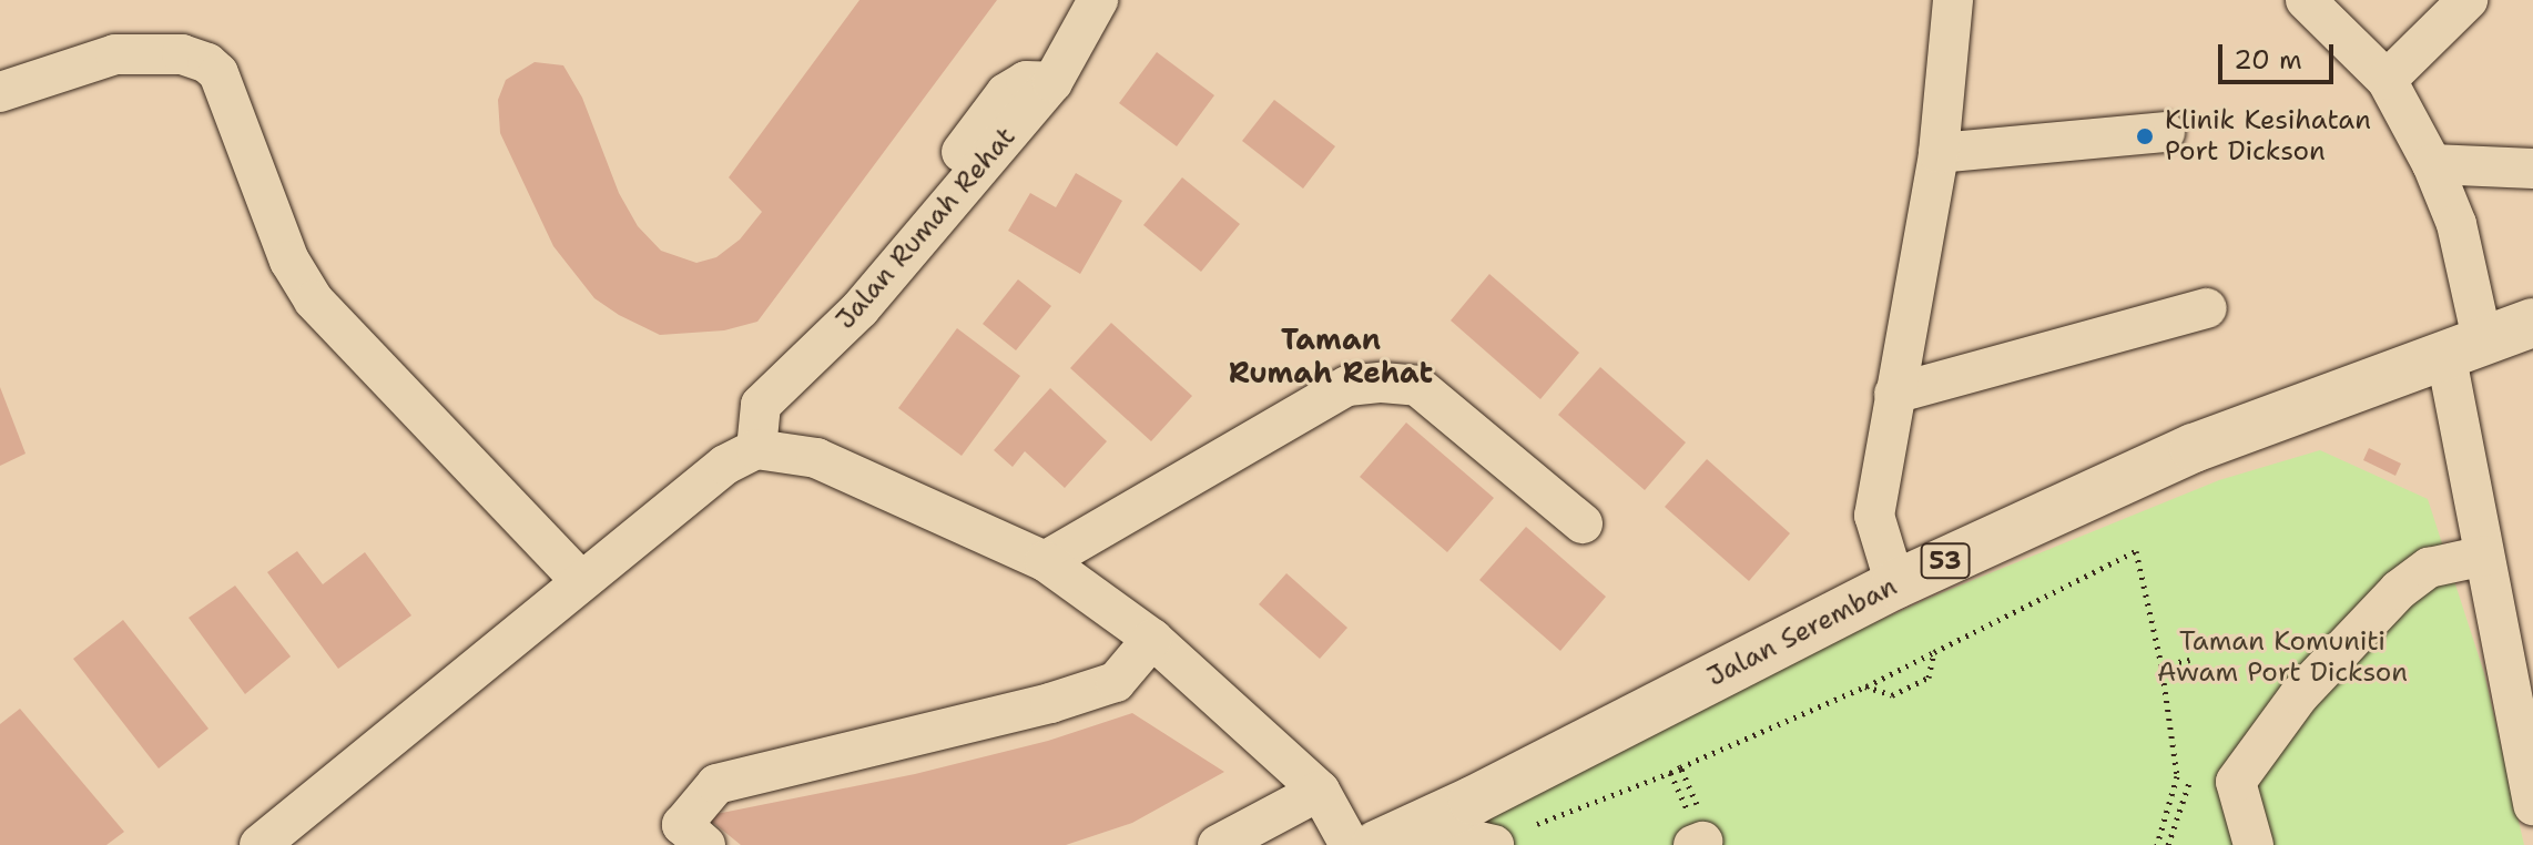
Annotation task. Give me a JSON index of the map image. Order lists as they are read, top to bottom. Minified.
{"streets":{"main road":["53","Jalan Seremban"],"street":["Jalan Rumah Rehat"]},"districts":["Taman Rumah Rehat"],"parks":["Taman Komuniti Awam Port Dickson"],"places":["Klinik Kesihatan Port Dickson"],"scale_bar":"20 m"}
